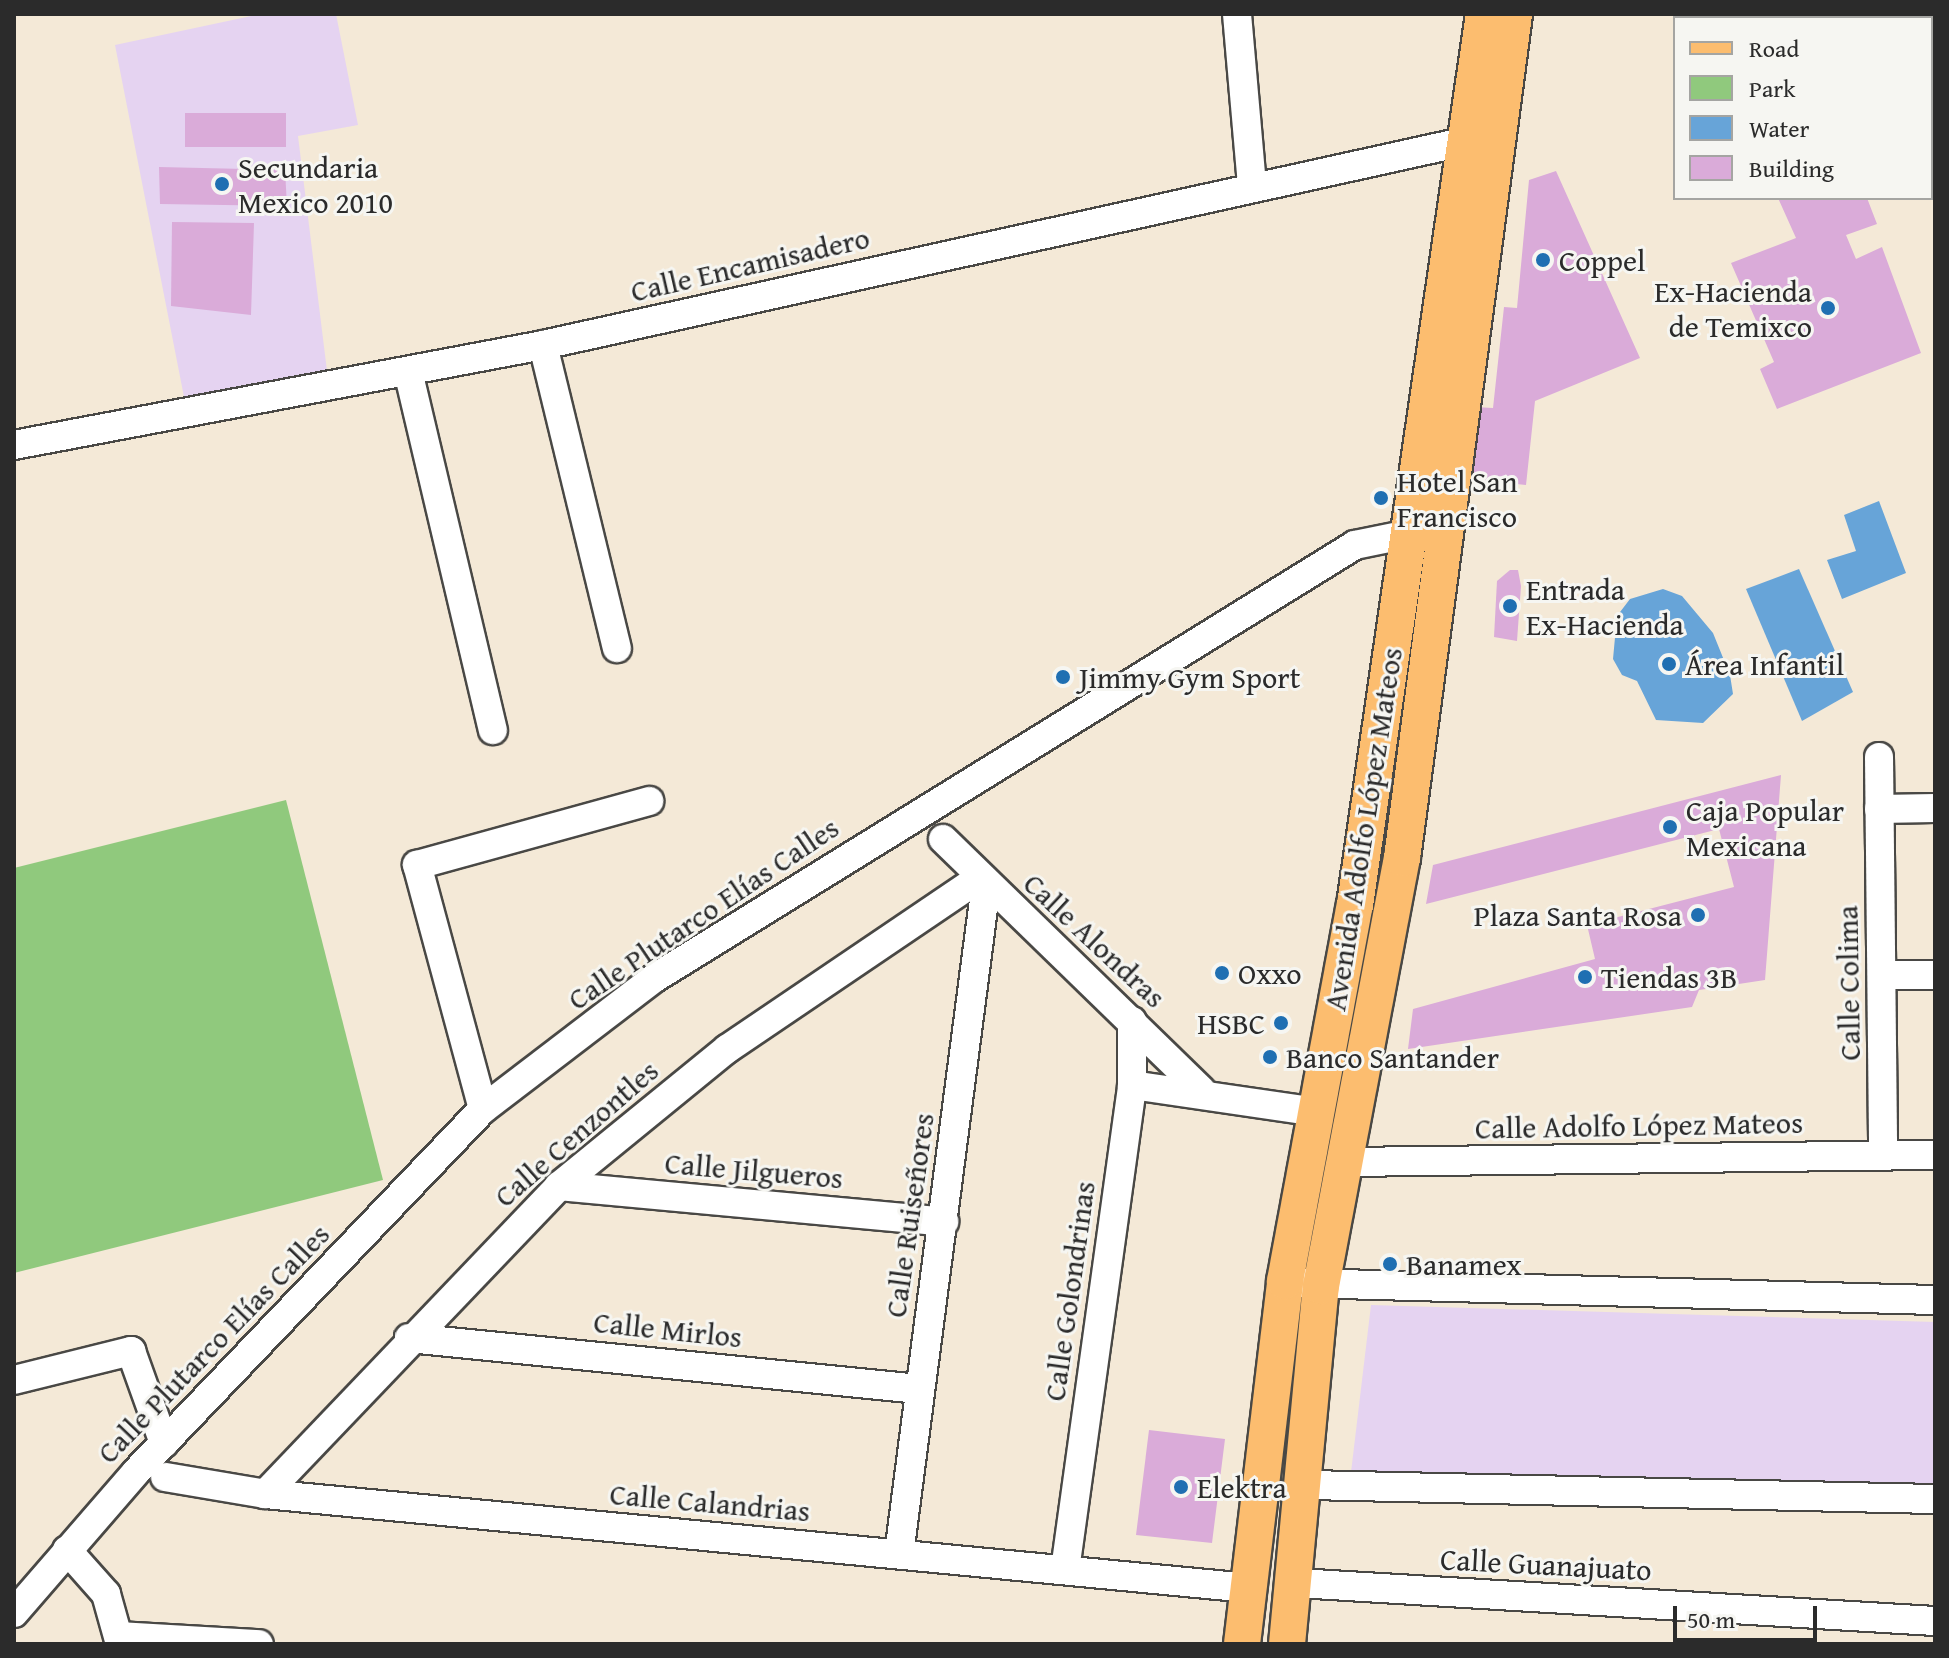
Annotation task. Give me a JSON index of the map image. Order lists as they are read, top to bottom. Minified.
{"streets":{"main road":["Avenida Adolfo López Mateos"],"street":["Calle Encamisadero","Calle Plutarco Elías Calles","Calle Alondras","Calle Colima","Calle Adolfo López Mateos","Calle Cenzontles","Calle Jilgueros","Calle Ruiseñores","Calle Golondrinas","Calle Mirlos","Calle Calandrias","Calle Guanajuato"]},"crossings":[["Calle Encamisadero","Avenida Adolfo López Mateos"],["Avenida Adolfo López Mateos","Calle Plutarco Elías Calles"],["Avenida Adolfo López Mateos","Calle Adolfo López Mateos"],["Avenida Adolfo López Mateos","Calle Calandrias"],["Avenida Adolfo López Mateos","Calle Guanajuato"],["Calle Alondras","Calle Cenzontles"],["Calle Alondras","Calle Ruiseñores"],["Calle Alondras","Calle Golondrinas"],["Calle Colima","Calle Adolfo López Mateos"],["Calle Cenzontles","Calle Jilgueros"],["Calle Cenzontles","Calle Ruiseñores"],["Calle Cenzontles","Calle Mirlos"],["Calle Cenzontles","Calle Calandrias"],["Calle Jilgueros","Calle Ruiseñores"],["Calle Ruiseñores","Calle Mirlos"],["Calle Ruiseñores","Calle Calandrias"],["Calle Golondrinas","Calle Calandrias"]],"places":["Secundaria Mexico 2010","Coppel","Ex-Hacienda de Temixco","Hotel San Francisco","Entrada Ex-Hacienda","Área Infantil","Jimmy Gym Sport","Caja Popular Mexicana","Plaza Santa Rosa","Oxxo","Tiendas 3B","HSBC","Banco Santander","Banamex","Elektra"],"legend":["Road","Park","Water","Building"],"scale_bar":"50 m"}
